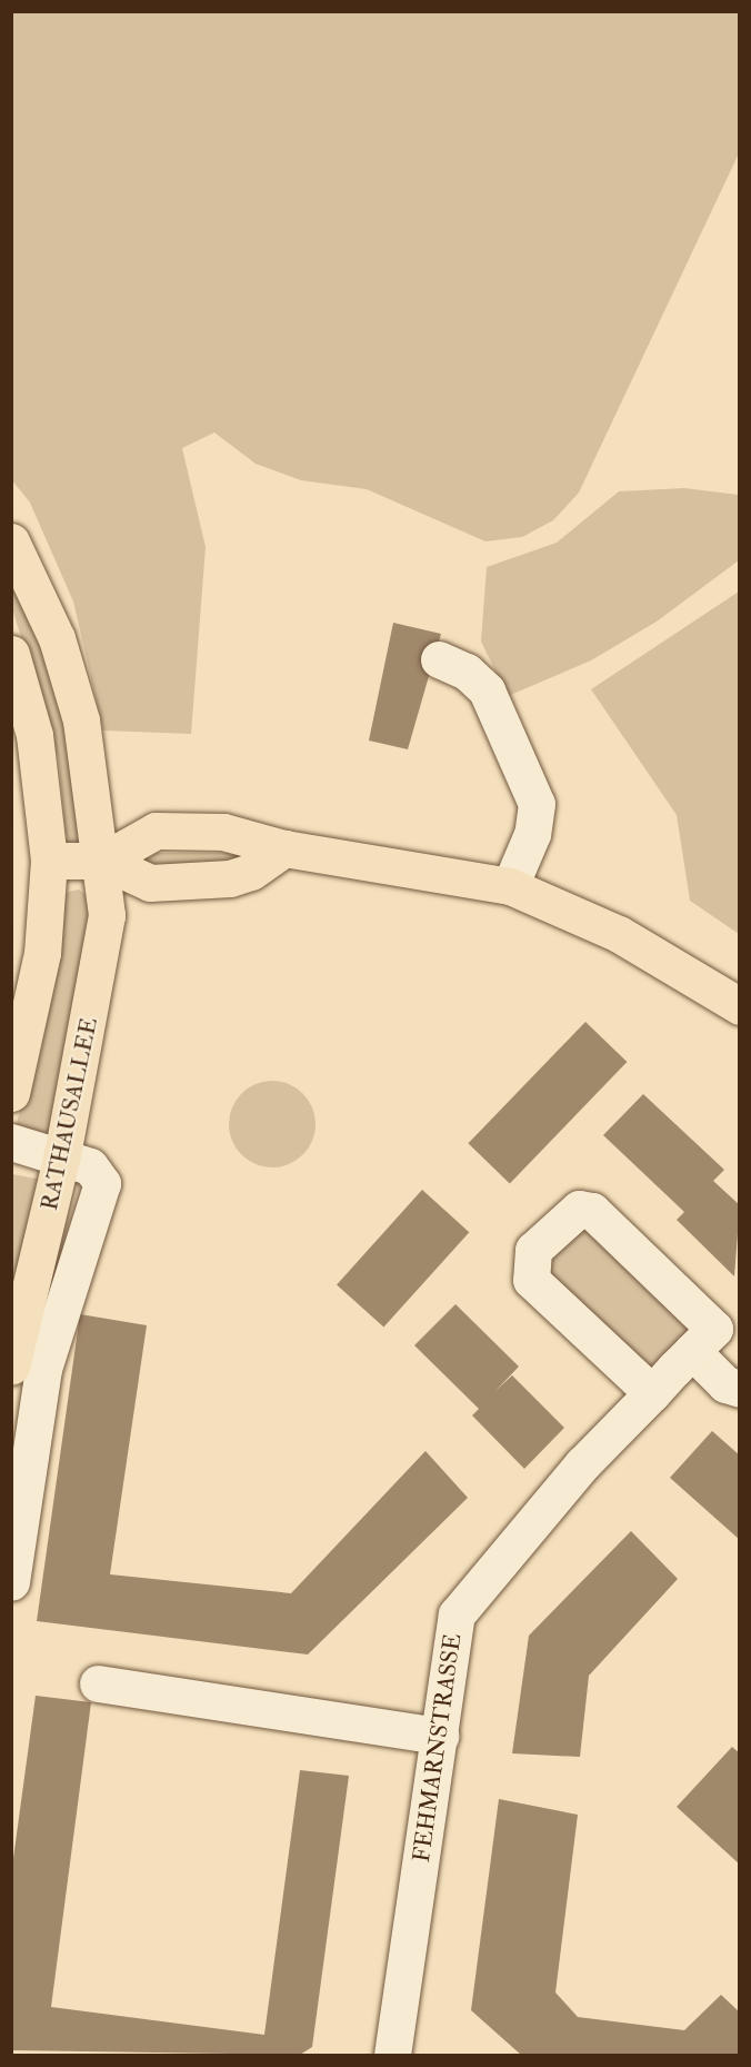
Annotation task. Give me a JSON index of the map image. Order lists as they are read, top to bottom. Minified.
{"streets":{"main road":["RATHAUSALLEE"],"street":["FEHMARNSTRASSE"]}}
